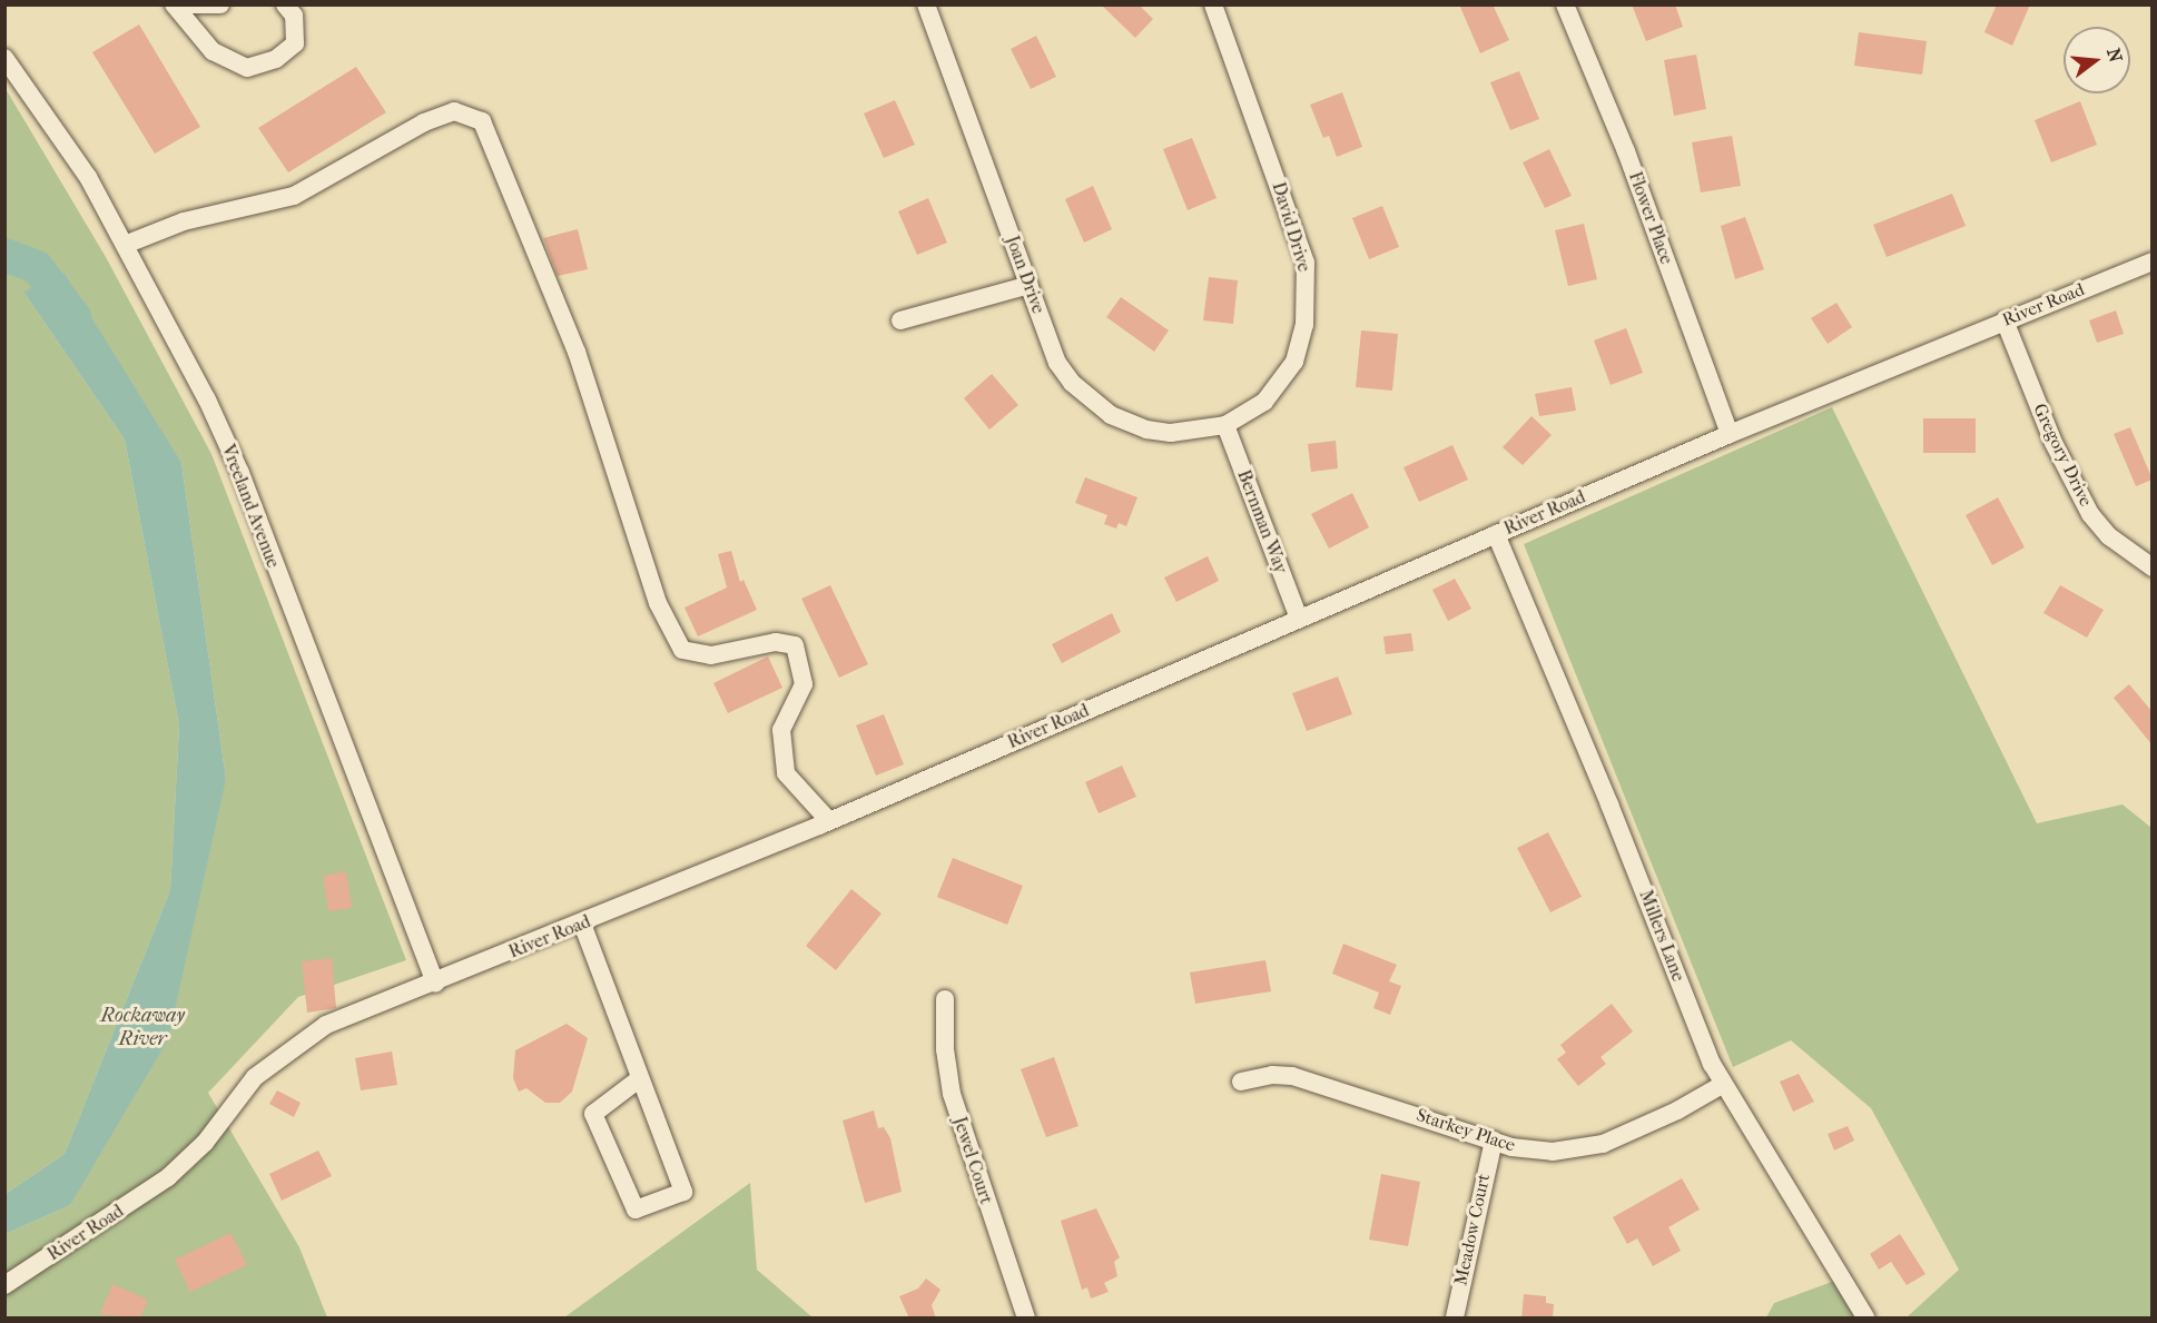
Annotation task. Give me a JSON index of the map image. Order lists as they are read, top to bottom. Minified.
{"streets":{"street":["Flower Place","David Drive","Joan Drive","River Road","Gregory Drive","Vreeland Avenue","Bernman Way","Millers Lane","Starkey Place","Jewel Court","Meadow Court"]},"crossings":[["Flower Place","River Road"],["David Drive","Joan Drive"],["David Drive","Bernman Way"],["Joan Drive","Bernman Way"],["River Road","Gregory Drive"],["River Road","Vreeland Avenue"],["River Road","Bernman Way"],["River Road","Millers Lane"],["Millers Lane","Starkey Place"],["Starkey Place","Meadow Court"]],"water":["Rockaway River"],"north":"right"}
